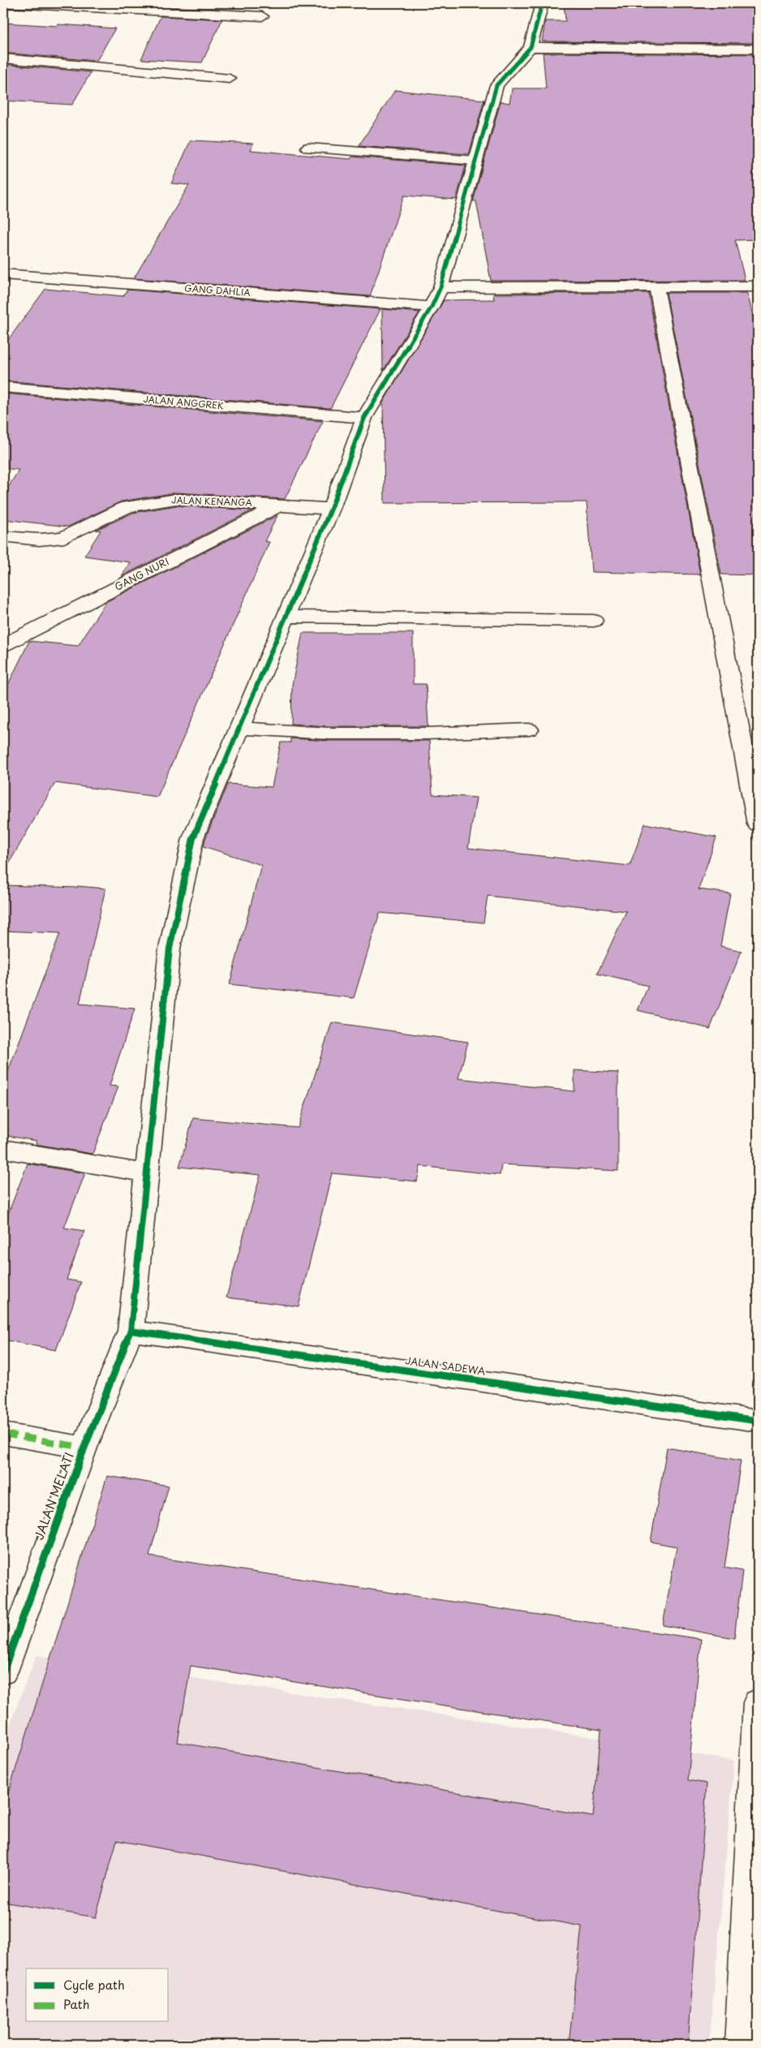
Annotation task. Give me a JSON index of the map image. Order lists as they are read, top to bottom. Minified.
{"streets":{"street":["GANG DAHLIA","JALAN ANGGREK","JALAN KENANGA","GANG NURI","JALAN SADEWA","JALAN MELATI"]},"crossings":[["GANG DAHLIA","JALAN MELATI"],["JALAN ANGGREK","JALAN MELATI"],["JALAN KENANGA","GANG NURI"],["JALAN KENANGA","JALAN MELATI"],["JALAN SADEWA","JALAN MELATI"]],"legend":["Cycle path","Path"]}
